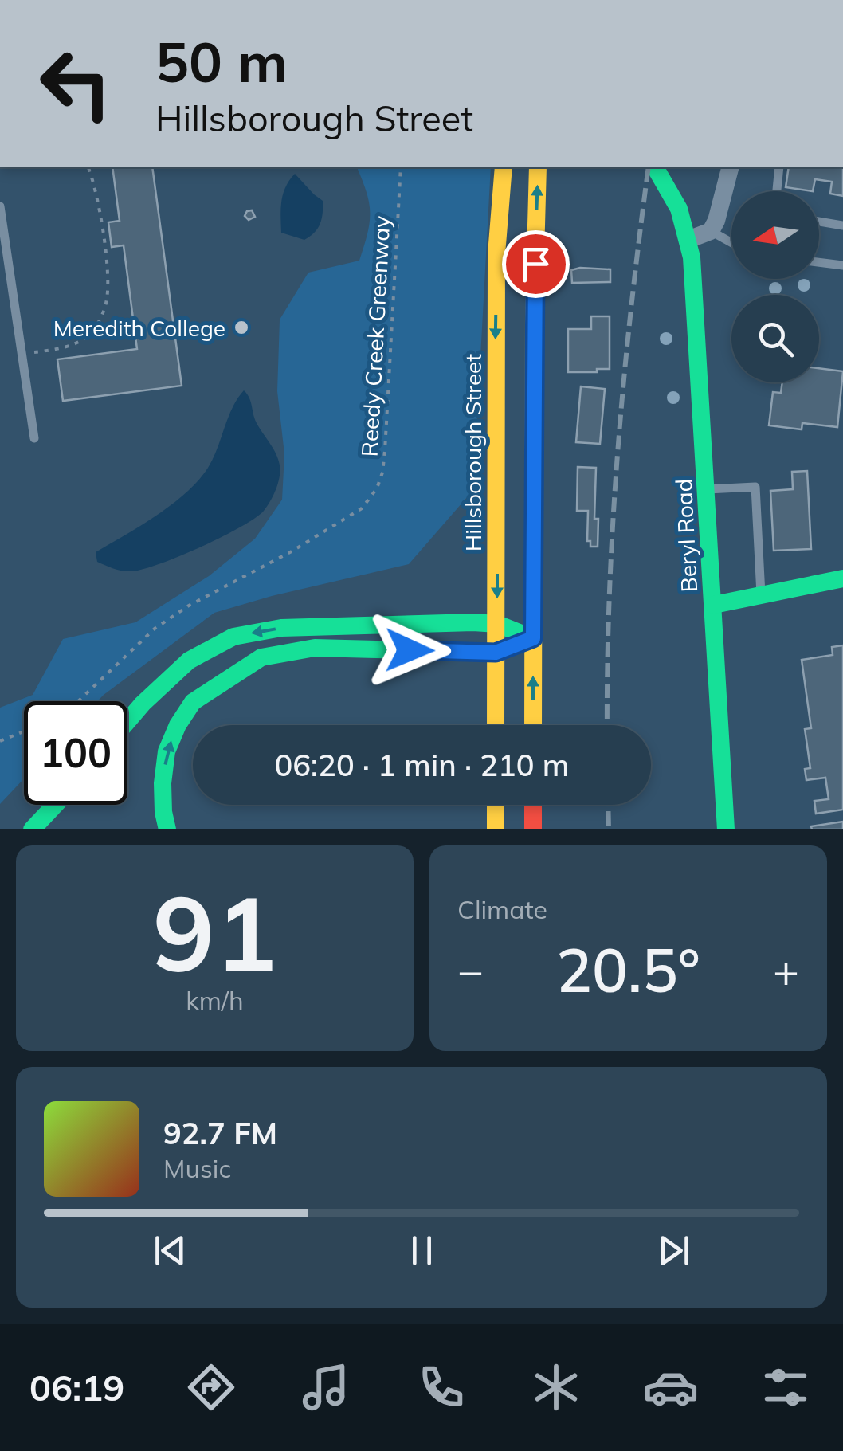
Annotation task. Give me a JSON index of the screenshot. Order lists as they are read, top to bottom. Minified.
{"streets":{"main road":["Hillsborough Street","Beryl Road"],"path":["Reedy Creek Greenway"]},"places":["Meredith College"],"north":"left","page":{"turn":["50 m","Hillsborough Street"],"limit":"100","trip":"06:20 · 1 min · 210 m","tile":[["91","km/h"],"Climate"],"heat":["−","20.5°","+"],"song":["92.7 FM","Music"],"tabs":"06:19"}}
